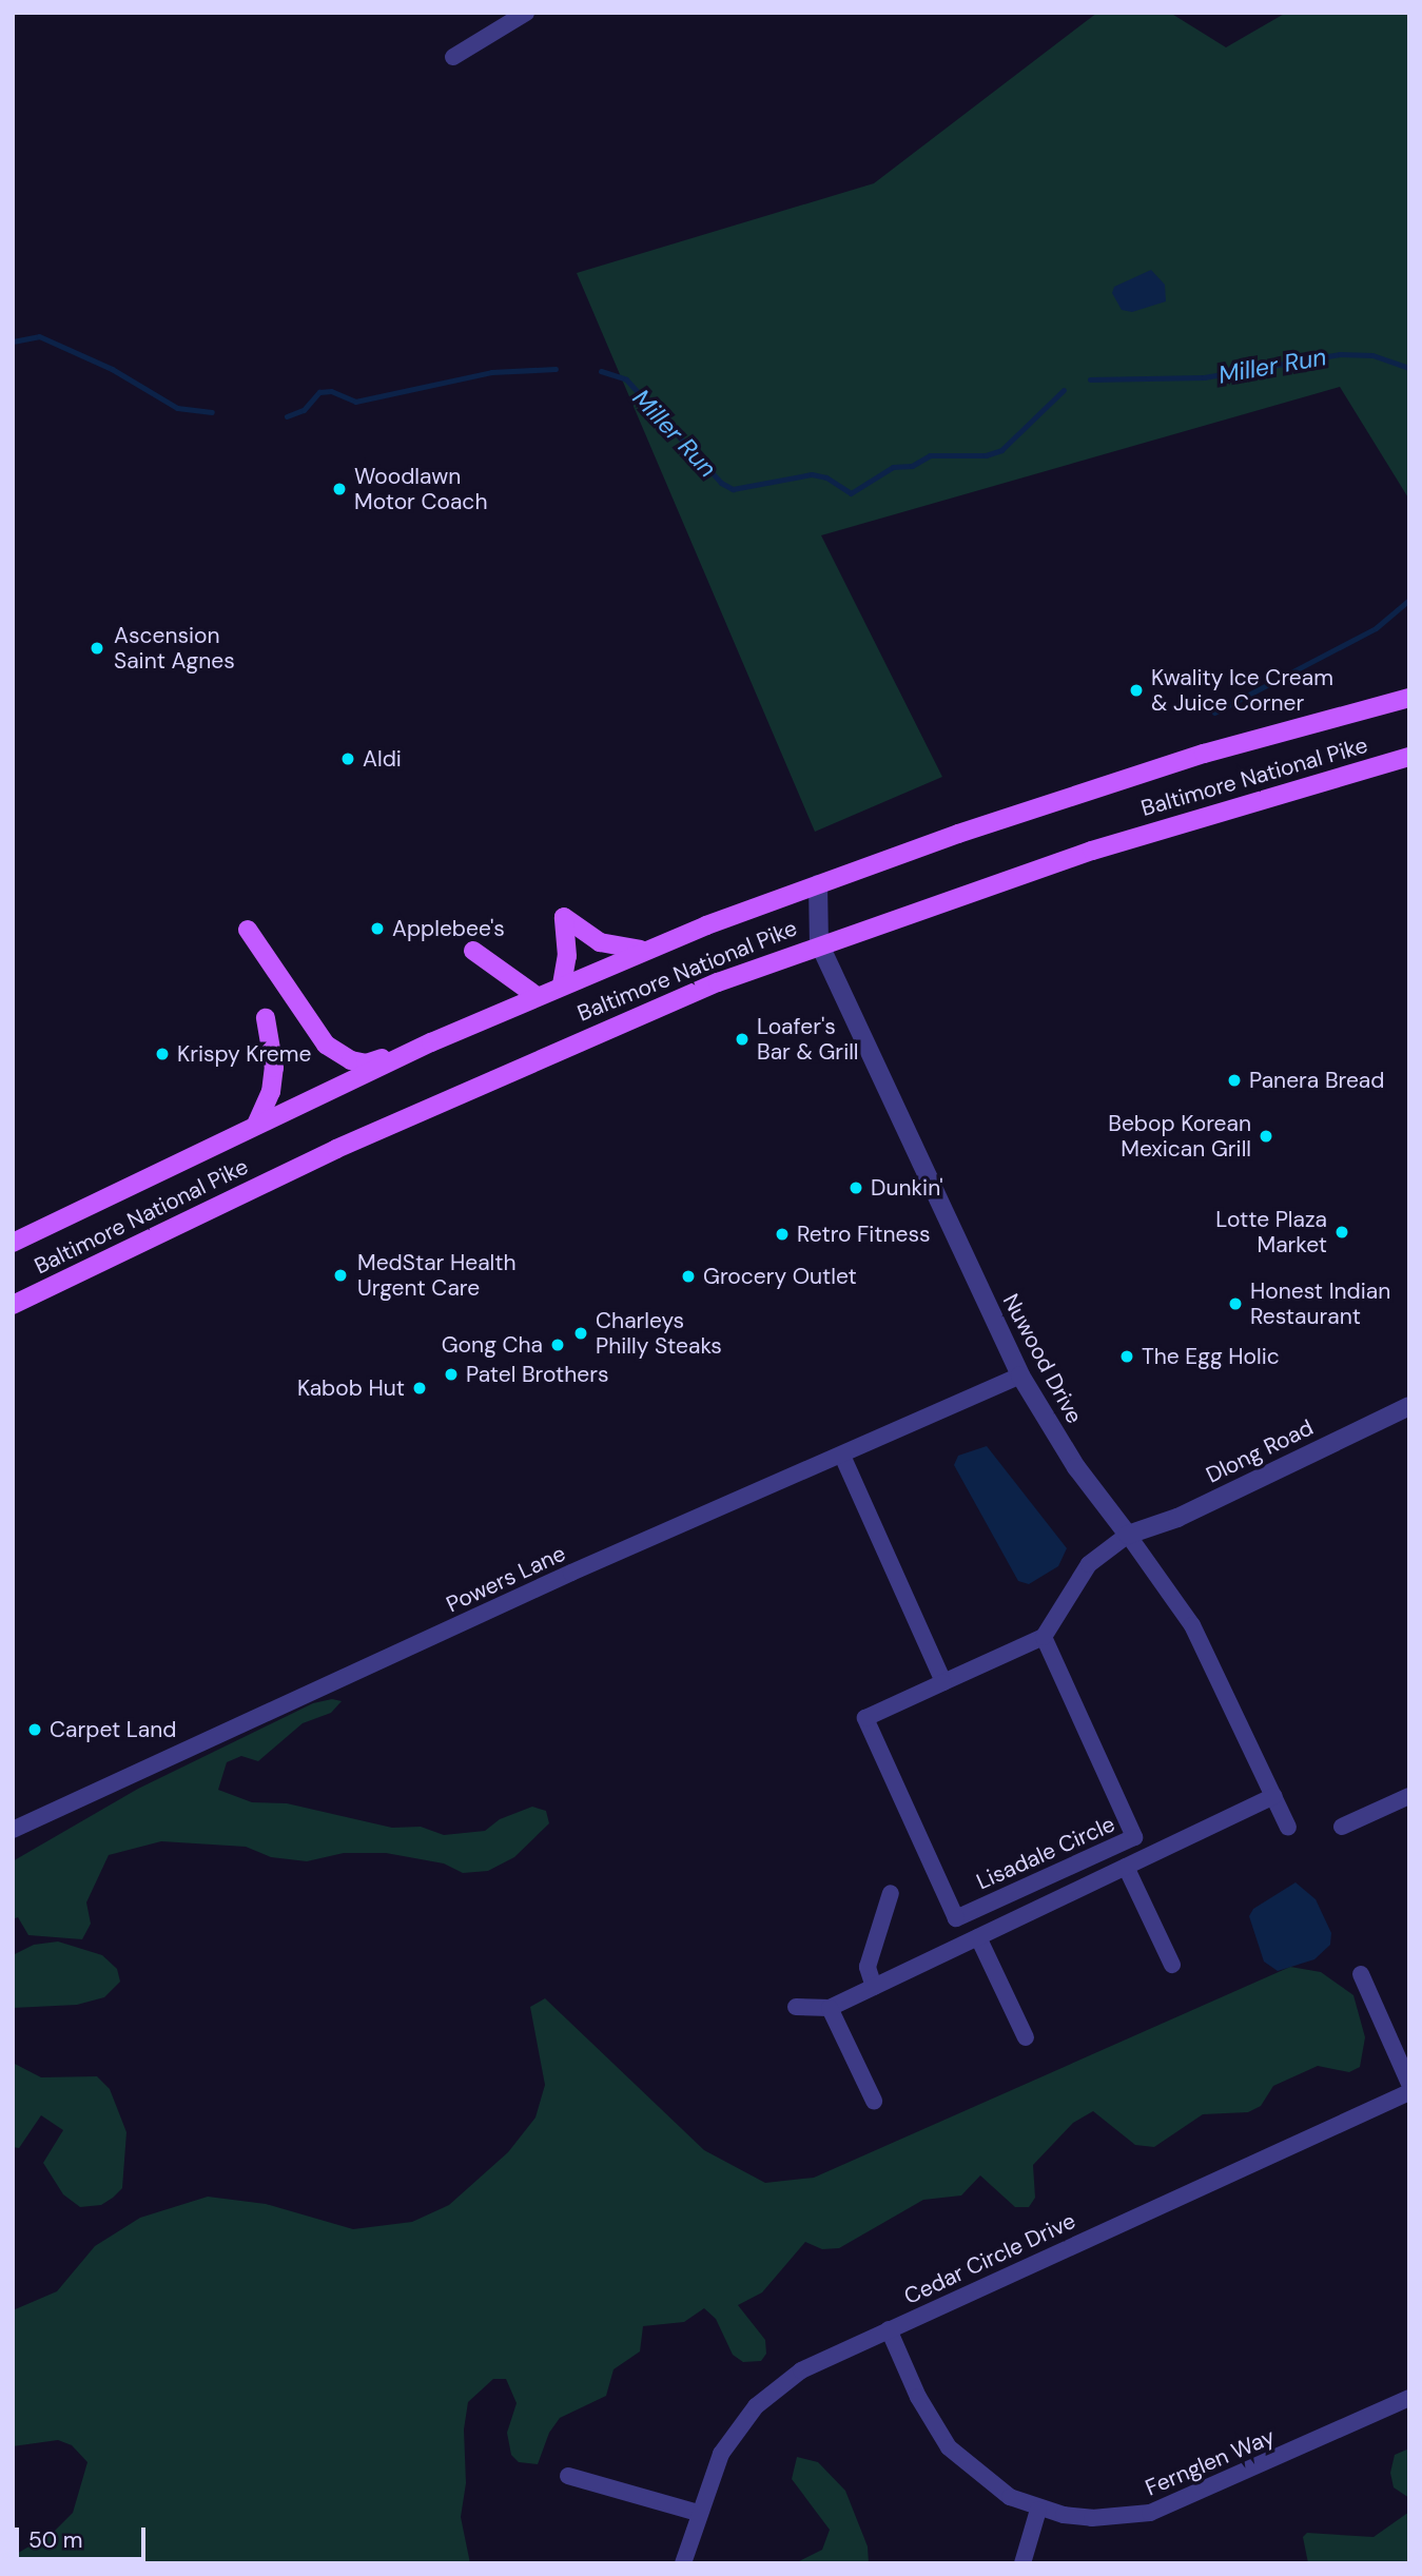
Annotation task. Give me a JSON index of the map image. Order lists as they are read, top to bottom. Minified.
{"streets":{"main road":["Baltimore National Pike"],"street":["Nuwood Drive","Dlong Road","Powers Lane","Lisadale Circle","Cedar Circle Drive","Fernglen Way"]},"crossings":[["Baltimore National Pike","Nuwood Drive"],["Nuwood Drive","Dlong Road"],["Nuwood Drive","Powers Lane"],["Cedar Circle Drive","Fernglen Way"]],"water":["Miller Run"],"places":["Woodlawn Motor Coach","Ascension Saint Agnes","Kwality Ice Cream & Juice Corner","Aldi","Applebee's","Loafer's Bar & Grill","Krispy Kreme","Panera Bread","Bebop Korean Mexican Grill","Dunkin'","Lotte Plaza Market","Retro Fitness","MedStar Health Urgent Care","Grocery Outlet","Honest Indian Restaurant","Charleys Philly Steaks","Gong Cha","The Egg Holic","Patel Brothers","Kabob Hut","Carpet Land"],"scale_bar":"50 m"}
